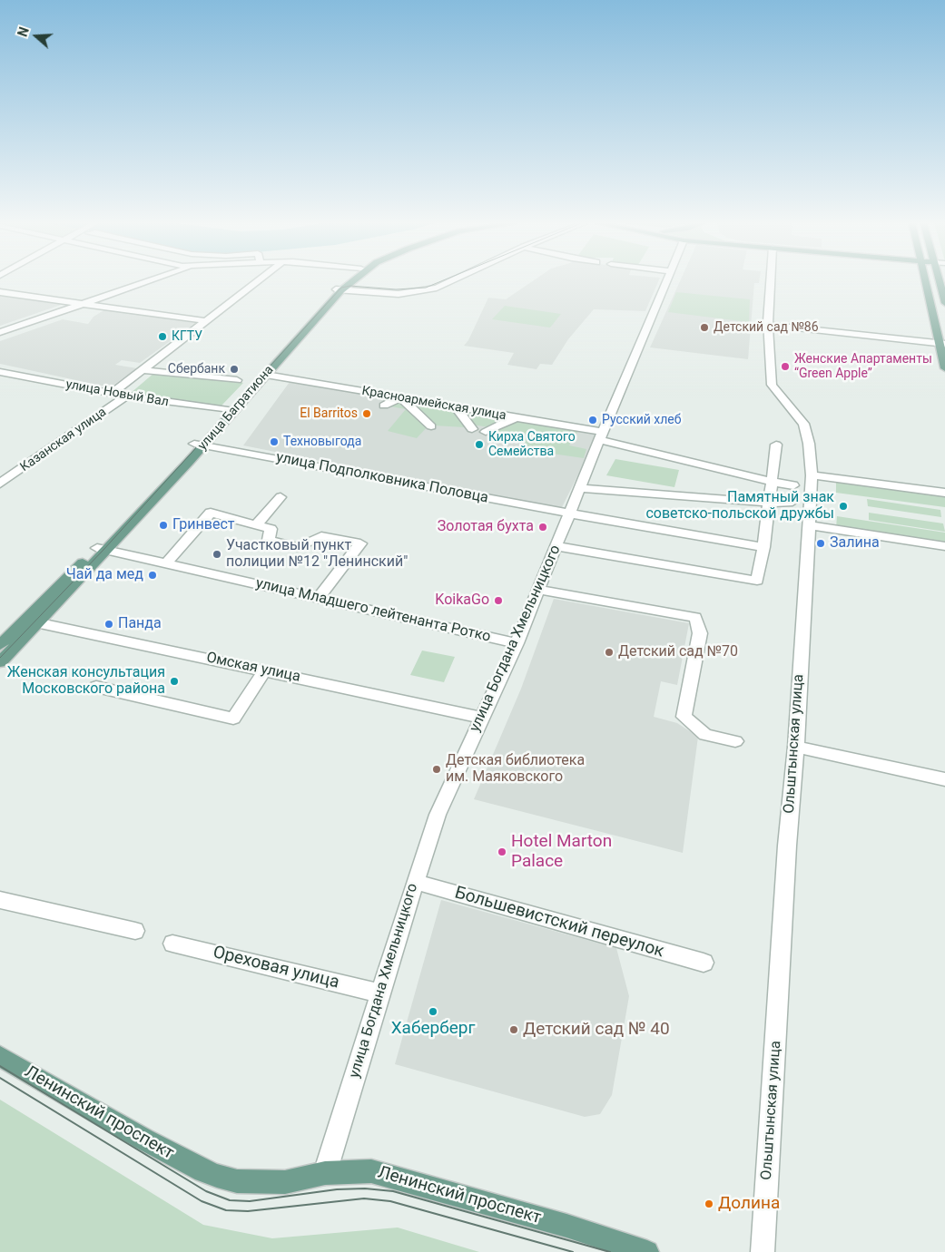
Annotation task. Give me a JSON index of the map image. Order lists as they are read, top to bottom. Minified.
{"streets":{"main road":["улица Багратиона","Ленинский проспект"],"street":["улица Новый Вал","Красноармейская улица","Казанская улица","улица Подполковника Половца","улица Младшего лейтенанта Ротко","улица Богдана Хмельницкого","Омская улица","Ольштынская улица","Большевистский переулок","Ореховая улица"]},"crossings":[["улица Новый Вал","улица Багратиона"],["улица Новый Вал","Казанская улица"],["Красноармейская улица","улица Багратиона"],["Красноармейская улица","улица Богдана Хмельницкого"],["улица Багратиона","улица Подполковника Половца"],["улица Багратиона","улица Младшего лейтенанта Ротко"],["улица Багратиона","Омская улица"],["улица Подполковника Половца","улица Богдана Хмельницкого"],["улица Младшего лейтенанта Ротко","улица Богдана Хмельницкого"],["улица Богдана Хмельницкого","Омская улица"],["улица Богдана Хмельницкого","Большевистский переулок"],["улица Богдана Хмельницкого","Ореховая улица"],["улица Богдана Хмельницкого","Ленинский проспект"]],"places":["Детский сад №86","КГТУ","Женские Апартаменты “Green Apple”","Сбербанк","El Barritos","Русский хлеб","Техновыгода","Кирха Святого Семейства","Памятный знак советско-польской дружбы","Гринвест","Золотая бухта","Залина","Участковый пункт полиции №12 \"Ленинский\"","Чай да мед","KoikaGo","Панда","Детский сад №70","Женская консультация Московского района","Детская библиотека им. Маяковского","Hotel Marton Palace","Хаберберг","Детский сад № 40","Долина"],"north":"left"}
